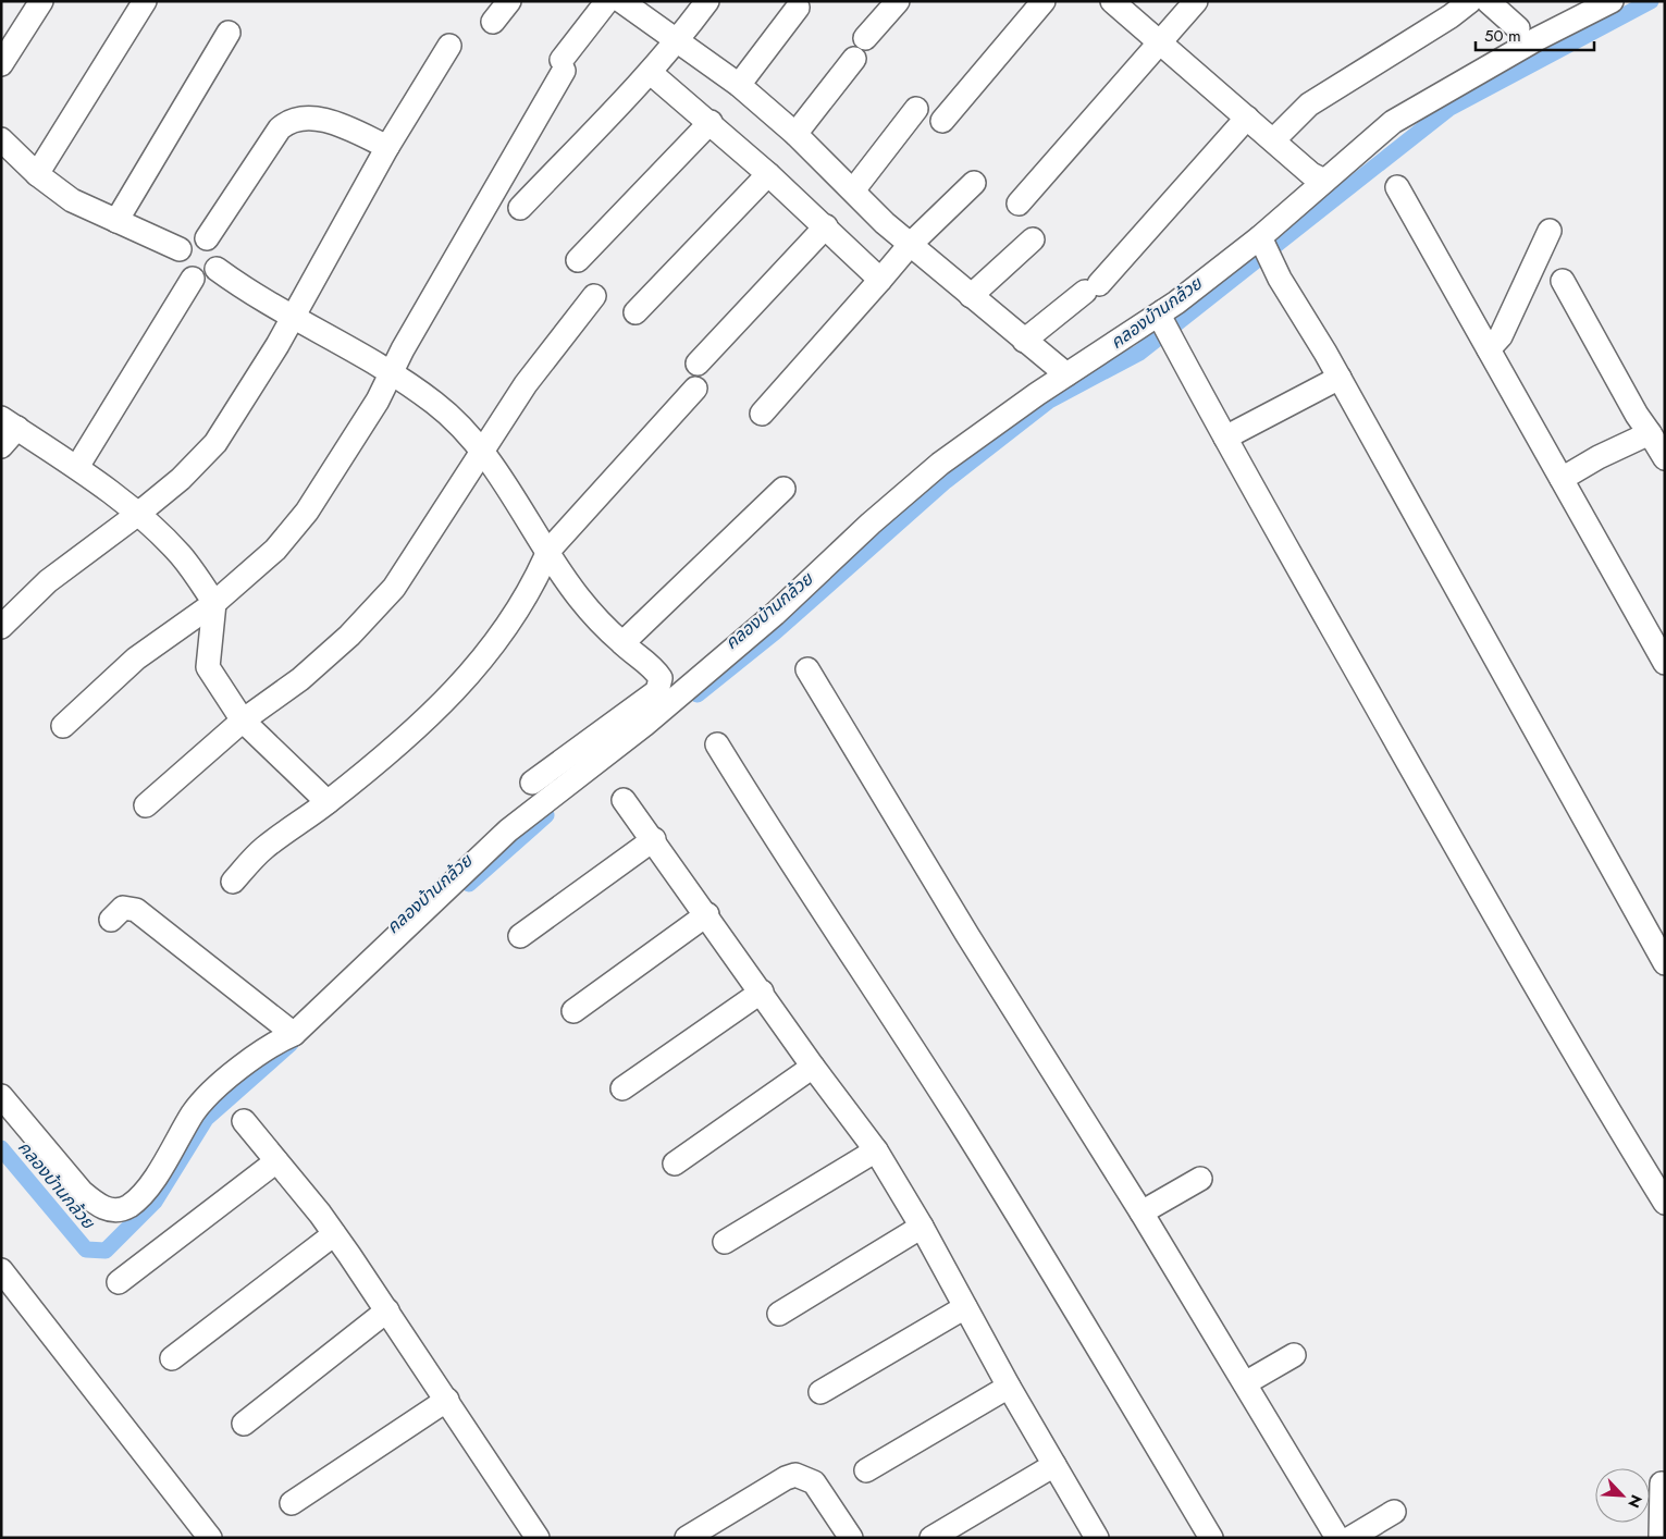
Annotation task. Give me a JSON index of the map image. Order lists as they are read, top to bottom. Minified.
{"water":["คลองบ้านกล้วย"],"scale_bar":"50 m","north":"bottom right"}
